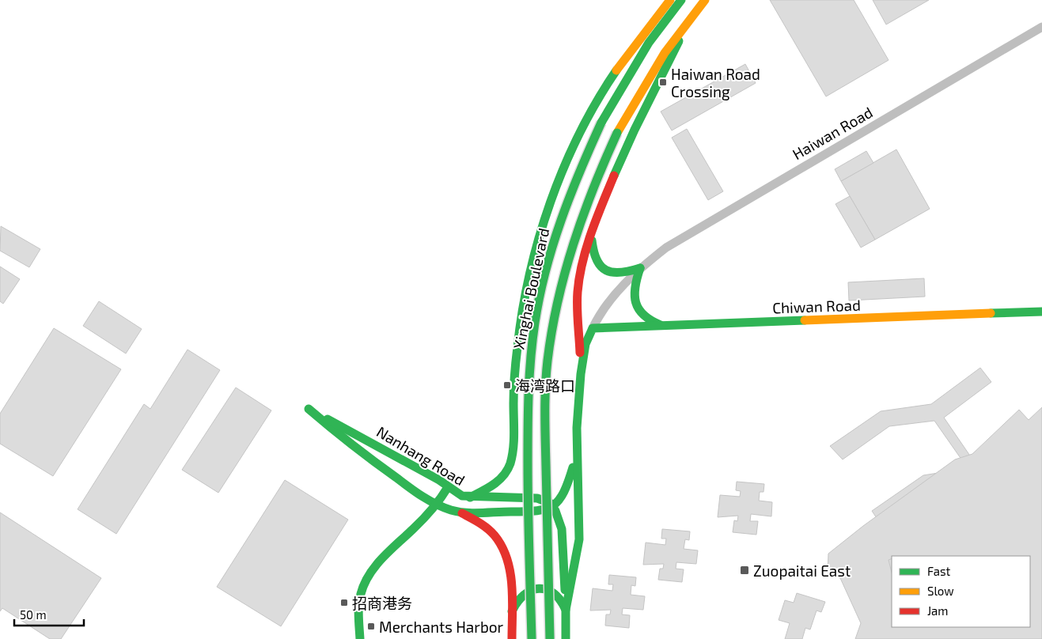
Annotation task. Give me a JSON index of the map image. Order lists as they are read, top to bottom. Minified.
{"streets":{"street":["Haiwan Road","Xinghai Boulevard","Chiwan Road","Nanhang Road"]},"crossings":[["Haiwan Road","Xinghai Boulevard"],["Haiwan Road","Chiwan Road"],["Xinghai Boulevard","Chiwan Road"],["Xinghai Boulevard","Nanhang Road"]],"places":{"transit":["Haiwan Road Crossing","海湾路口","Zuopaitai East","招商港务","Merchants Harbor"]},"legend":["Fast","Slow","Jam"],"scale_bar":"50 m"}
